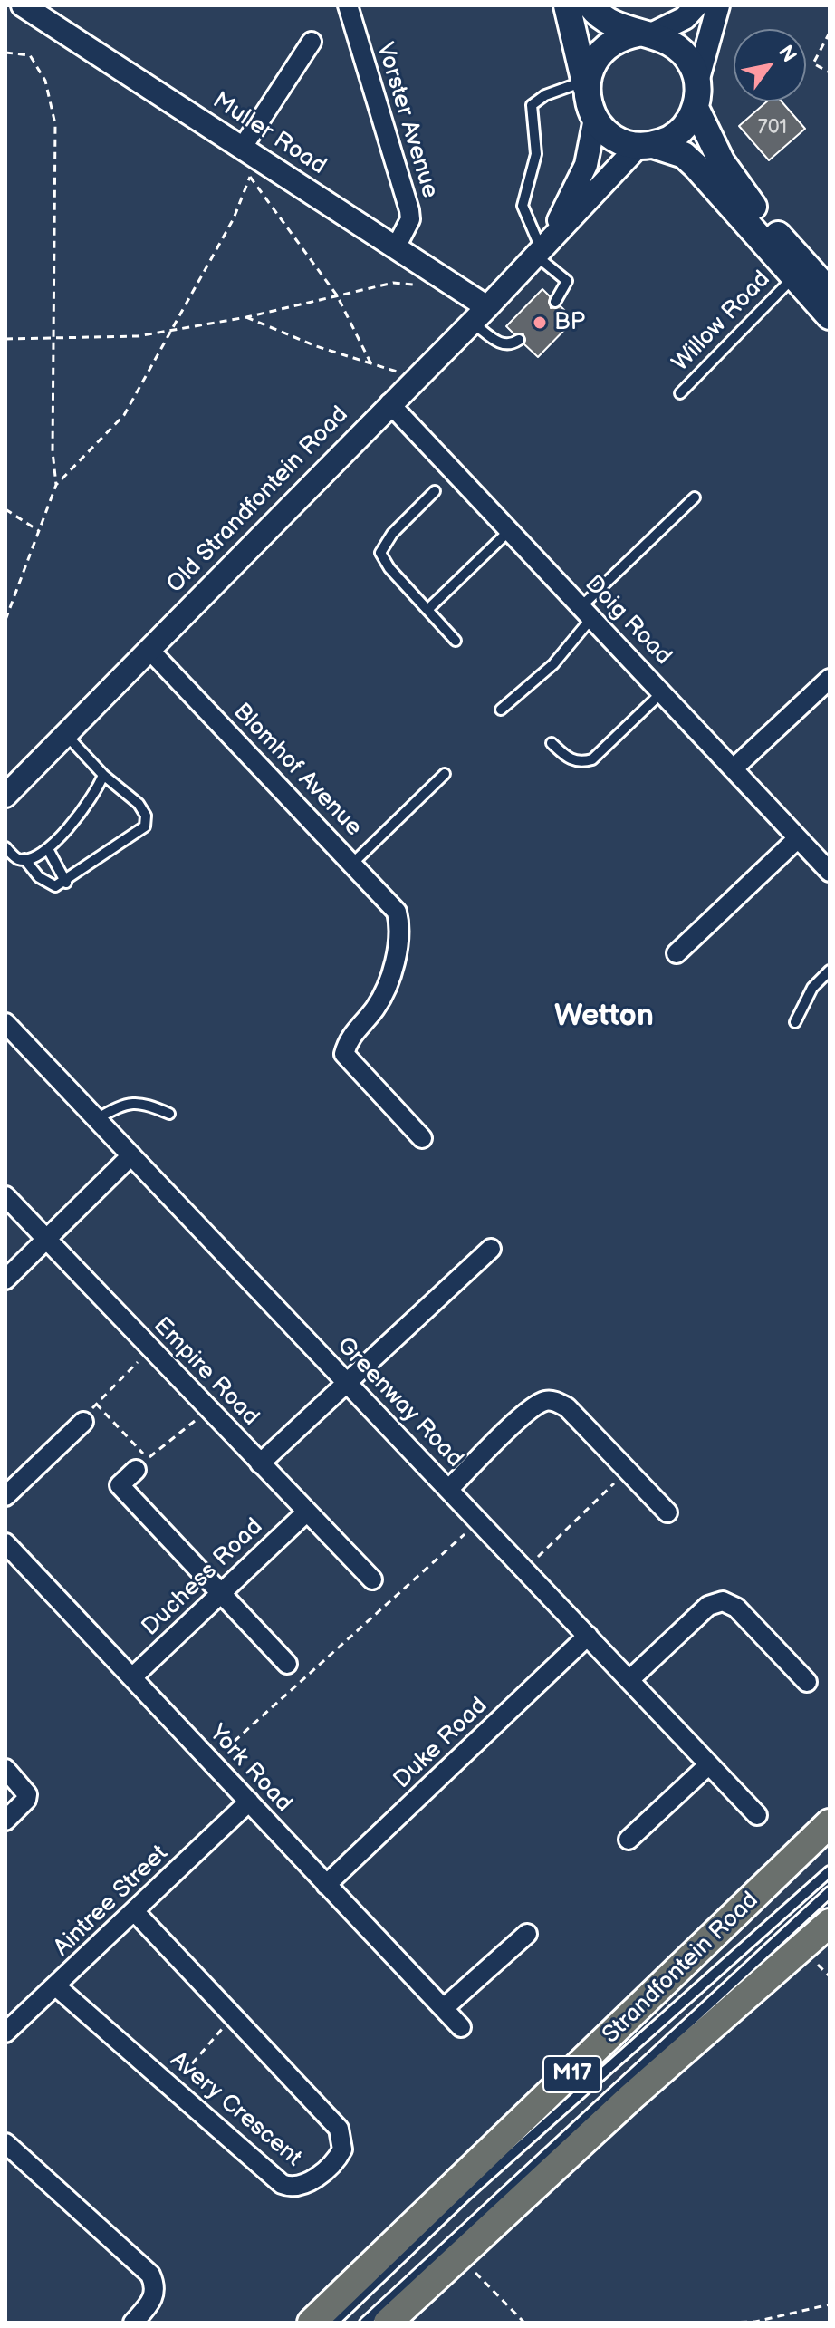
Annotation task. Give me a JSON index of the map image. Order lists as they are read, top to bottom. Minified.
{"streets":{"main road":["Strandfontein Road","M17"],"street":["Vorster Avenue","Muller Road","Old Strandfontein Road","Doig Road","Blomhof Avenue","Empire Road","Greenway Road","Duchess Road","Duke Road","York Road","Aintree Street","Avery Crescent"],"lane":["Willow Road"]},"crossings":[["Vorster Avenue","Muller Road"],["Muller Road","Old Strandfontein Road"],["Old Strandfontein Road","Doig Road"],["Old Strandfontein Road","Blomhof Avenue"],["Empire Road","Duchess Road"],["Greenway Road","Duke Road"],["Duchess Road","York Road"],["Duke Road","York Road"],["York Road","Aintree Street"],["Aintree Street","Avery Crescent"]],"districts":["Wetton"],"places":["BP"],"house_numbers":["701"],"north":"top right"}
